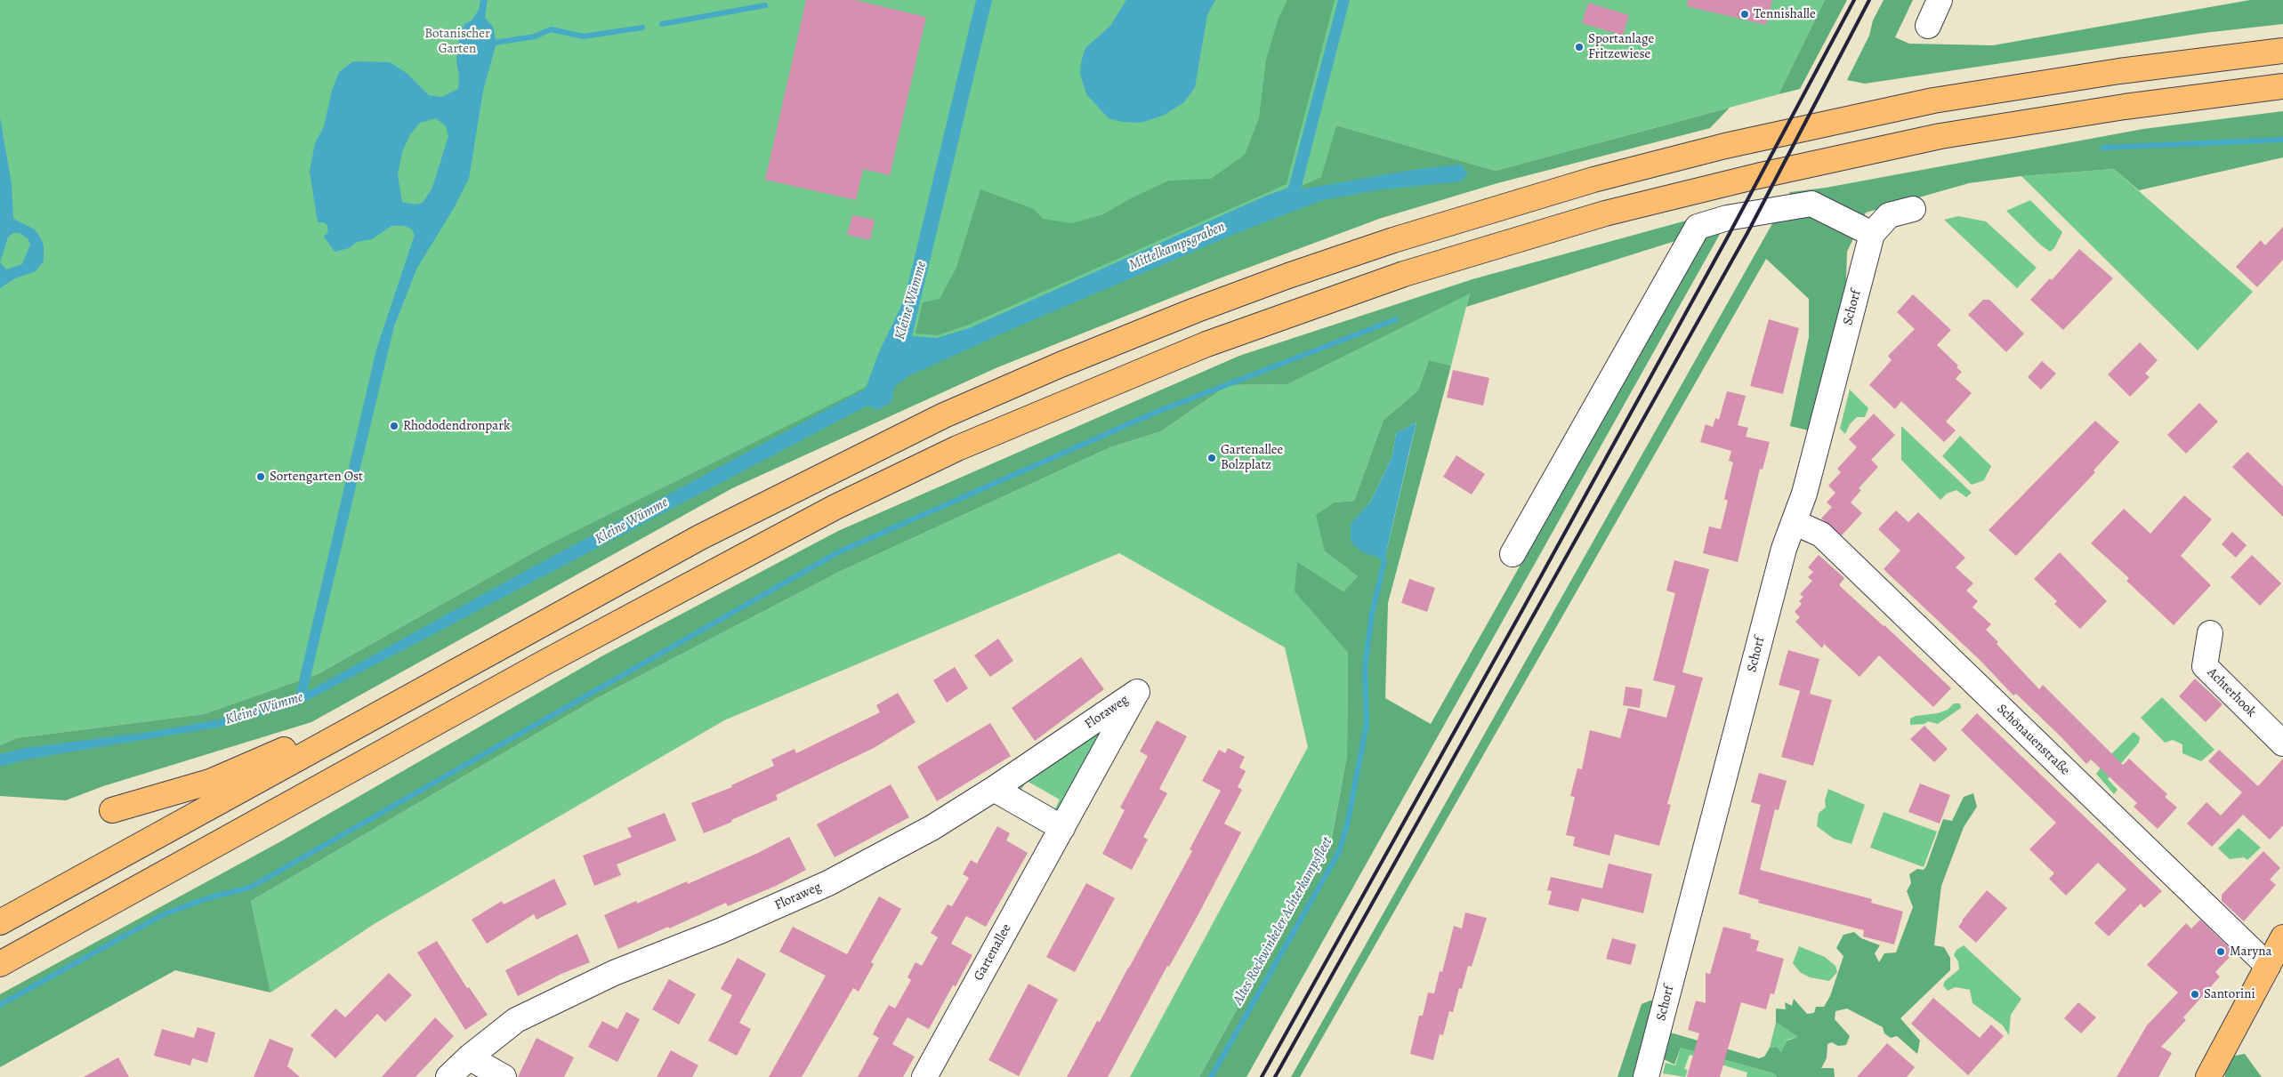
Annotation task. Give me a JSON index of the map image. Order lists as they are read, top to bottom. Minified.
{"streets":{"street":["Schorf","Achterhook","Floraweg","Schönauenstraße","Gartenallee"]},"crossings":[["Schorf","Schönauenstraße"],["Floraweg","Gartenallee"]],"water":["Mittelkampsgraben","Kleine Wümme","Altes Rockwinkeler Achterkampsfleet"],"parks":["Botanischer Garten"],"places":["Tennishalle","Sportanlage Fritzewiese","Rhododendronpark","Gartenallee Bolzplatz","Sortengarten Ost","Maryna","Santorini"]}
